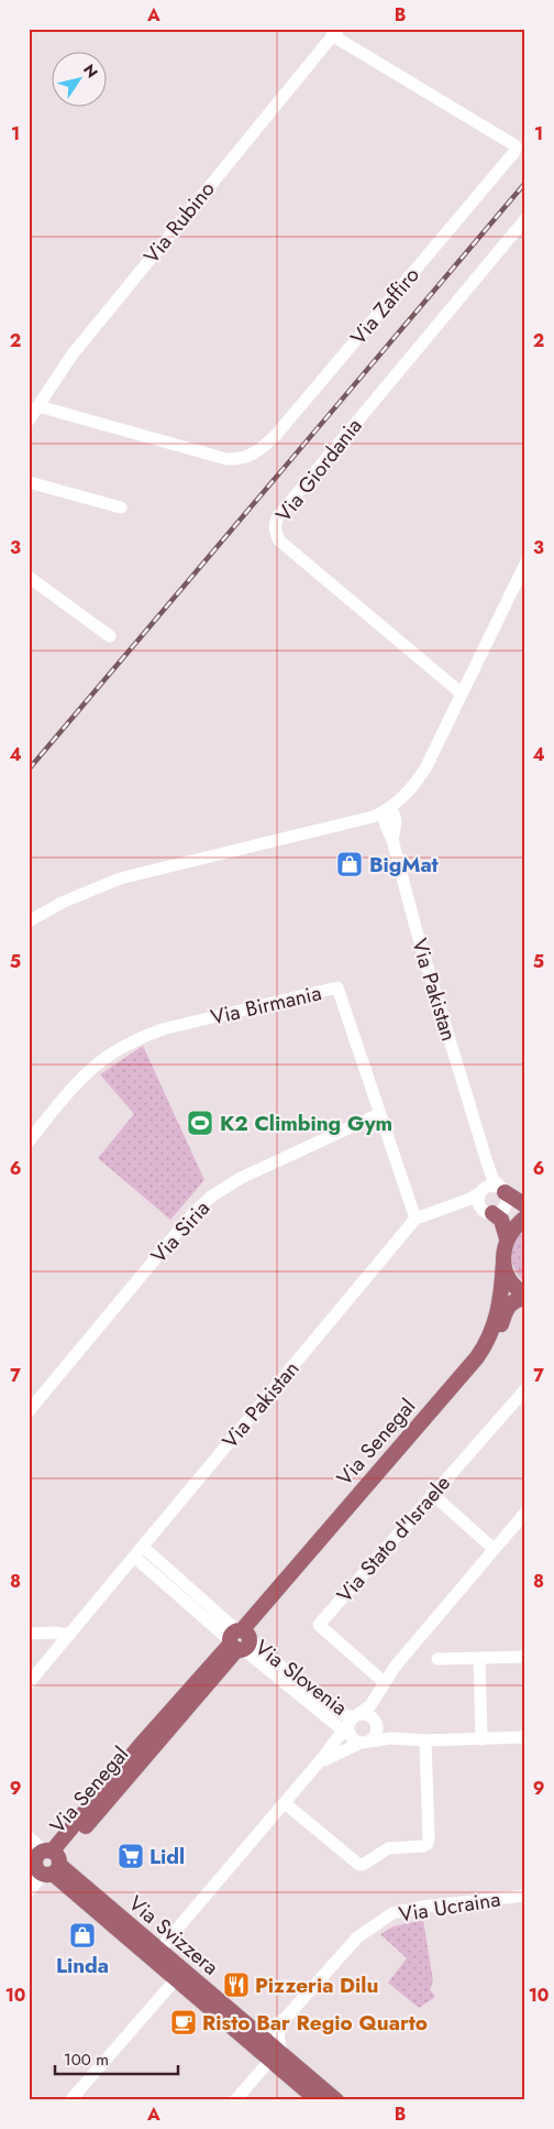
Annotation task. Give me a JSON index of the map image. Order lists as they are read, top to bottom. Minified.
{"streets":{"main road":["Via Senegal","Via Svizzera"],"street":["Via Rubino","Via Zaffiro","Via Giordania","Via Pakistan","Via Birmania","Via Siria","Via Stato d'Israele","Via Slovenia","Via Ucraina"]},"crossings":[["Via Rubino","Via Zaffiro"],["Via Pakistan","Via Birmania"],["Via Pakistan","Via Slovenia"],["Via Birmania","Via Siria"],["Via Senegal","Via Slovenia"],["Via Senegal","Via Svizzera"],["Via Ucraina","Via Svizzera"]],"places":{"shop":["BigMat","Linda"],"sports":["K2 Climbing Gym"],"supermarket":["Lidl"],"restaurant":["Pizzeria Dilu"],"cafe":["Risto Bar Regio Quarto"]},"scale_bar":"100 m","north":"top right","grid":{"columns":["A","B"],"rows":["1","2","3","4","5","6","7","8","9","10"]}}
